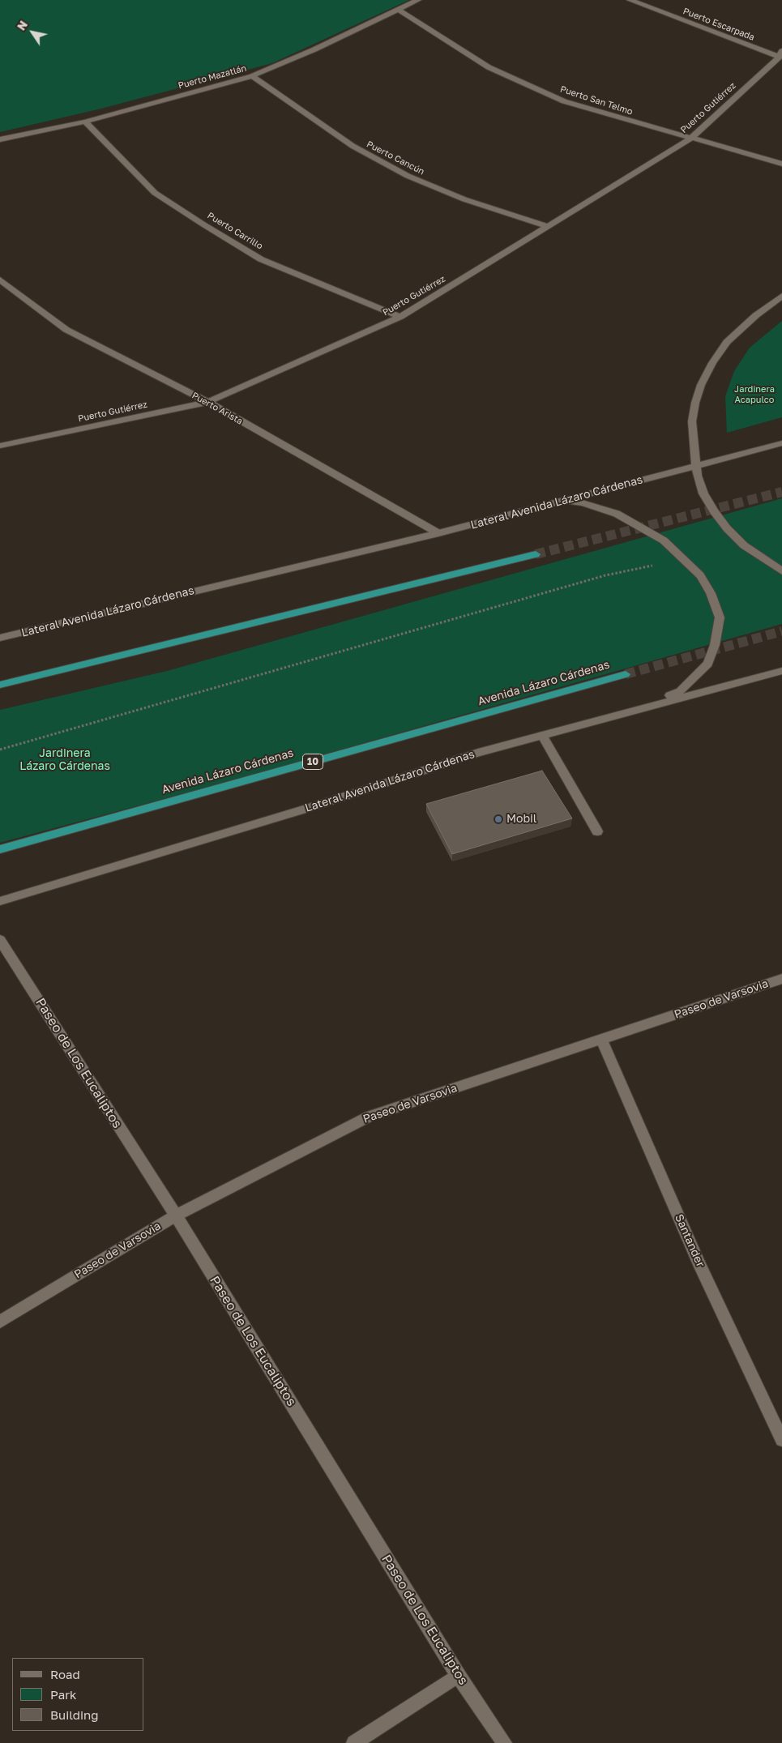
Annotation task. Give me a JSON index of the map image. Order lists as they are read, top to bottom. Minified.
{"streets":{"highway":["Avenida Lázaro Cárdenas","10"],"street":["Puerto Escarpada","Puerto Mazatlán","Puerto San Telmo","Puerto Gutiérrez","Puerto Cancún","Puerto Carrillo","Puerto Arista","Lateral Avenida Lázaro Cárdenas","Paseo de Varsovia","Paseo de Los Eucaliptos","Santander"]},"crossings":[["Puerto Escarpada","Puerto Gutiérrez"],["Puerto Mazatlán","Puerto San Telmo"],["Puerto Mazatlán","Puerto Cancún"],["Puerto Mazatlán","Puerto Carrillo"],["Puerto San Telmo","Puerto Gutiérrez"],["Puerto Gutiérrez","Puerto Cancún"],["Puerto Gutiérrez","Puerto Carrillo"],["Puerto Gutiérrez","Puerto Arista"],["Puerto Arista","Lateral Avenida Lázaro Cárdenas"],["Paseo de Varsovia","Paseo de Los Eucaliptos"],["Paseo de Varsovia","Santander"]],"parks":["Jardinera Acapulco","Jardinera Lázaro Cárdenas"],"places":["Mobil"],"legend":["Road","Park","Building"],"north":"top left"}
